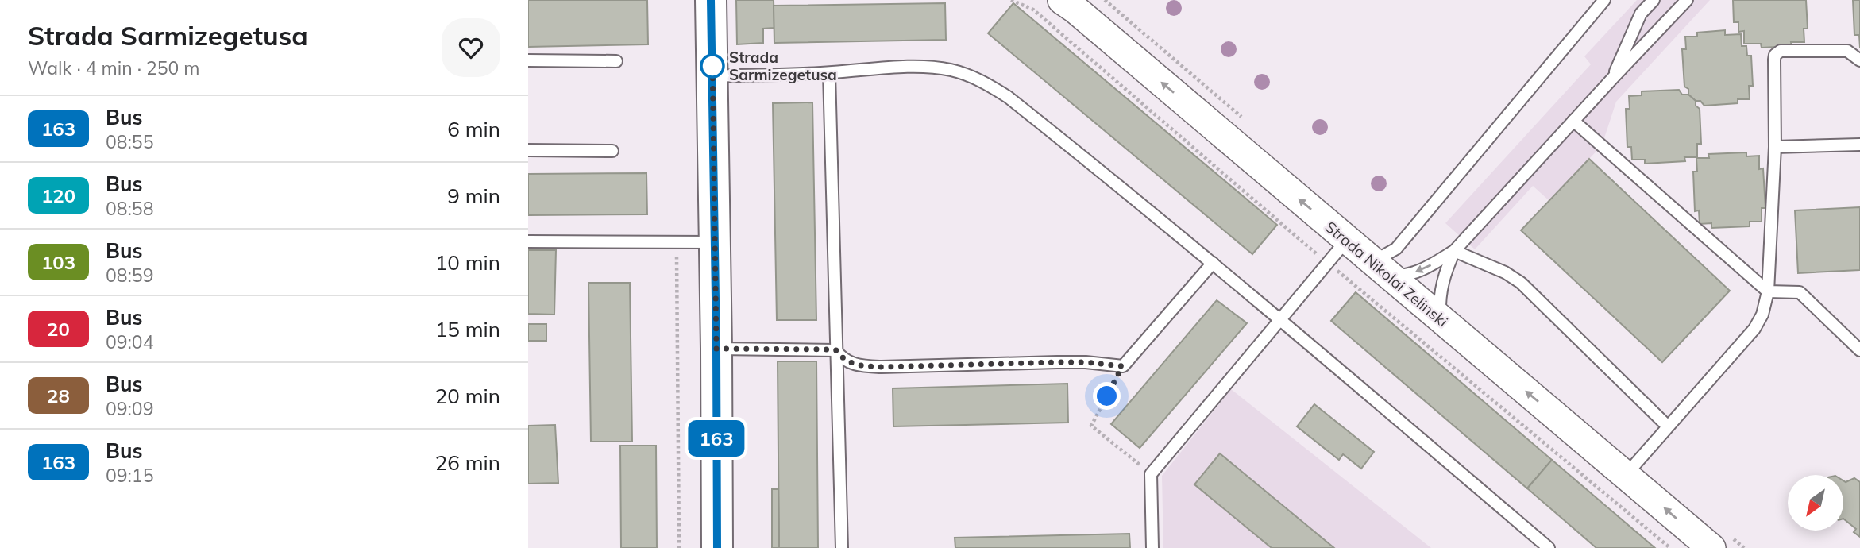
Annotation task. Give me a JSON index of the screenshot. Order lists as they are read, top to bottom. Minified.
{"streets":{"street":["Strada Nikolai Zelinski"]},"one_way":["Strada Nikolai Zelinski"],"places":["Strada Sarmizegetusa"],"lines":["bus line 163"],"north":"bottom left","page":{"heading":["Strada Sarmizegetusa","Walk · 4 min · 250 m"],"on_map":"163","list":[{"mark":"163","name":"Bus","note":"08:55","value":"6 min"},{"mark":"120","name":"Bus","note":"08:58","value":"9 min"},{"mark":"103","name":"Bus","note":"08:59","value":"10 min"},{"mark":"20","name":"Bus","note":"09:04","value":"15 min"},{"mark":"28","name":"Bus","note":"09:09","value":"20 min"},{"mark":"163","name":"Bus","note":"09:15","value":"26 min"}]}}
